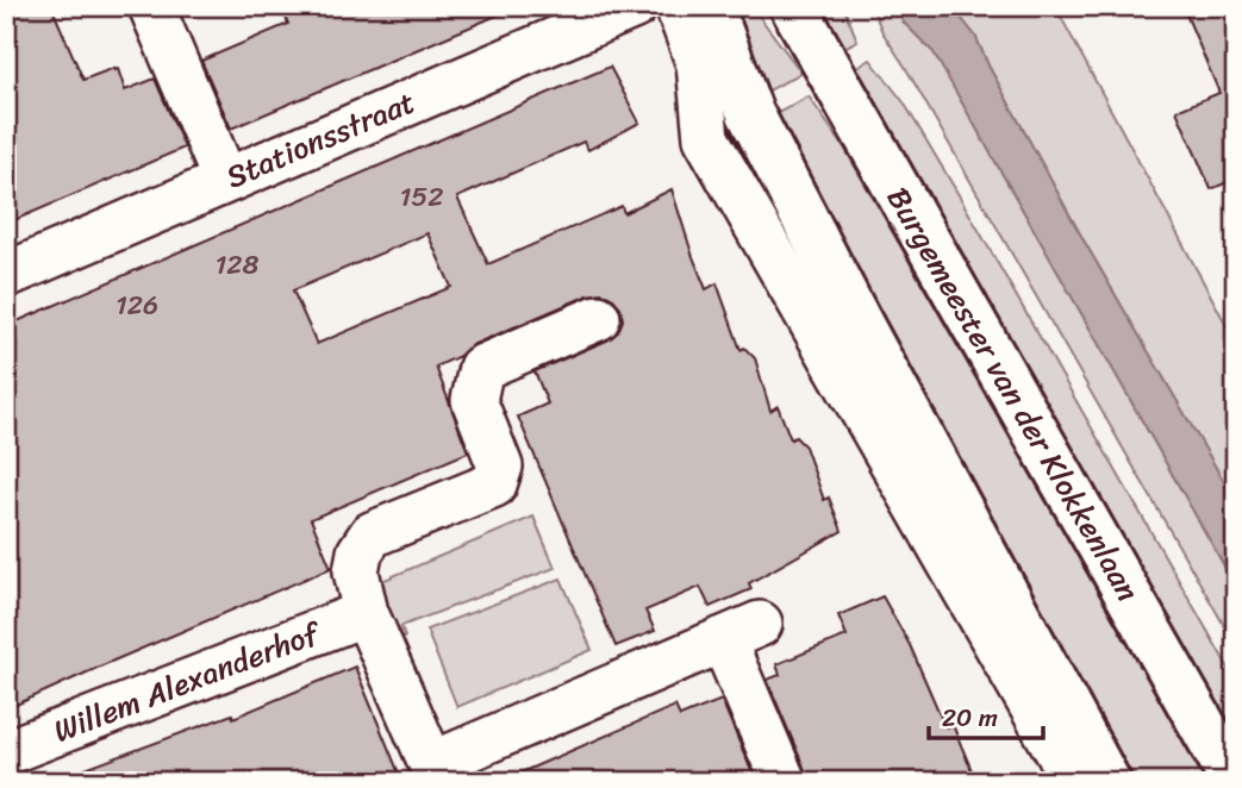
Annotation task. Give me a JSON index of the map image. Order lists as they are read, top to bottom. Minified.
{"streets":{"main road":["Burgemeester van der Klokkenlaan"],"street":["Stationsstraat","Willem Alexanderhof"]},"house_numbers":["152","128","126"],"scale_bar":"20 m"}
